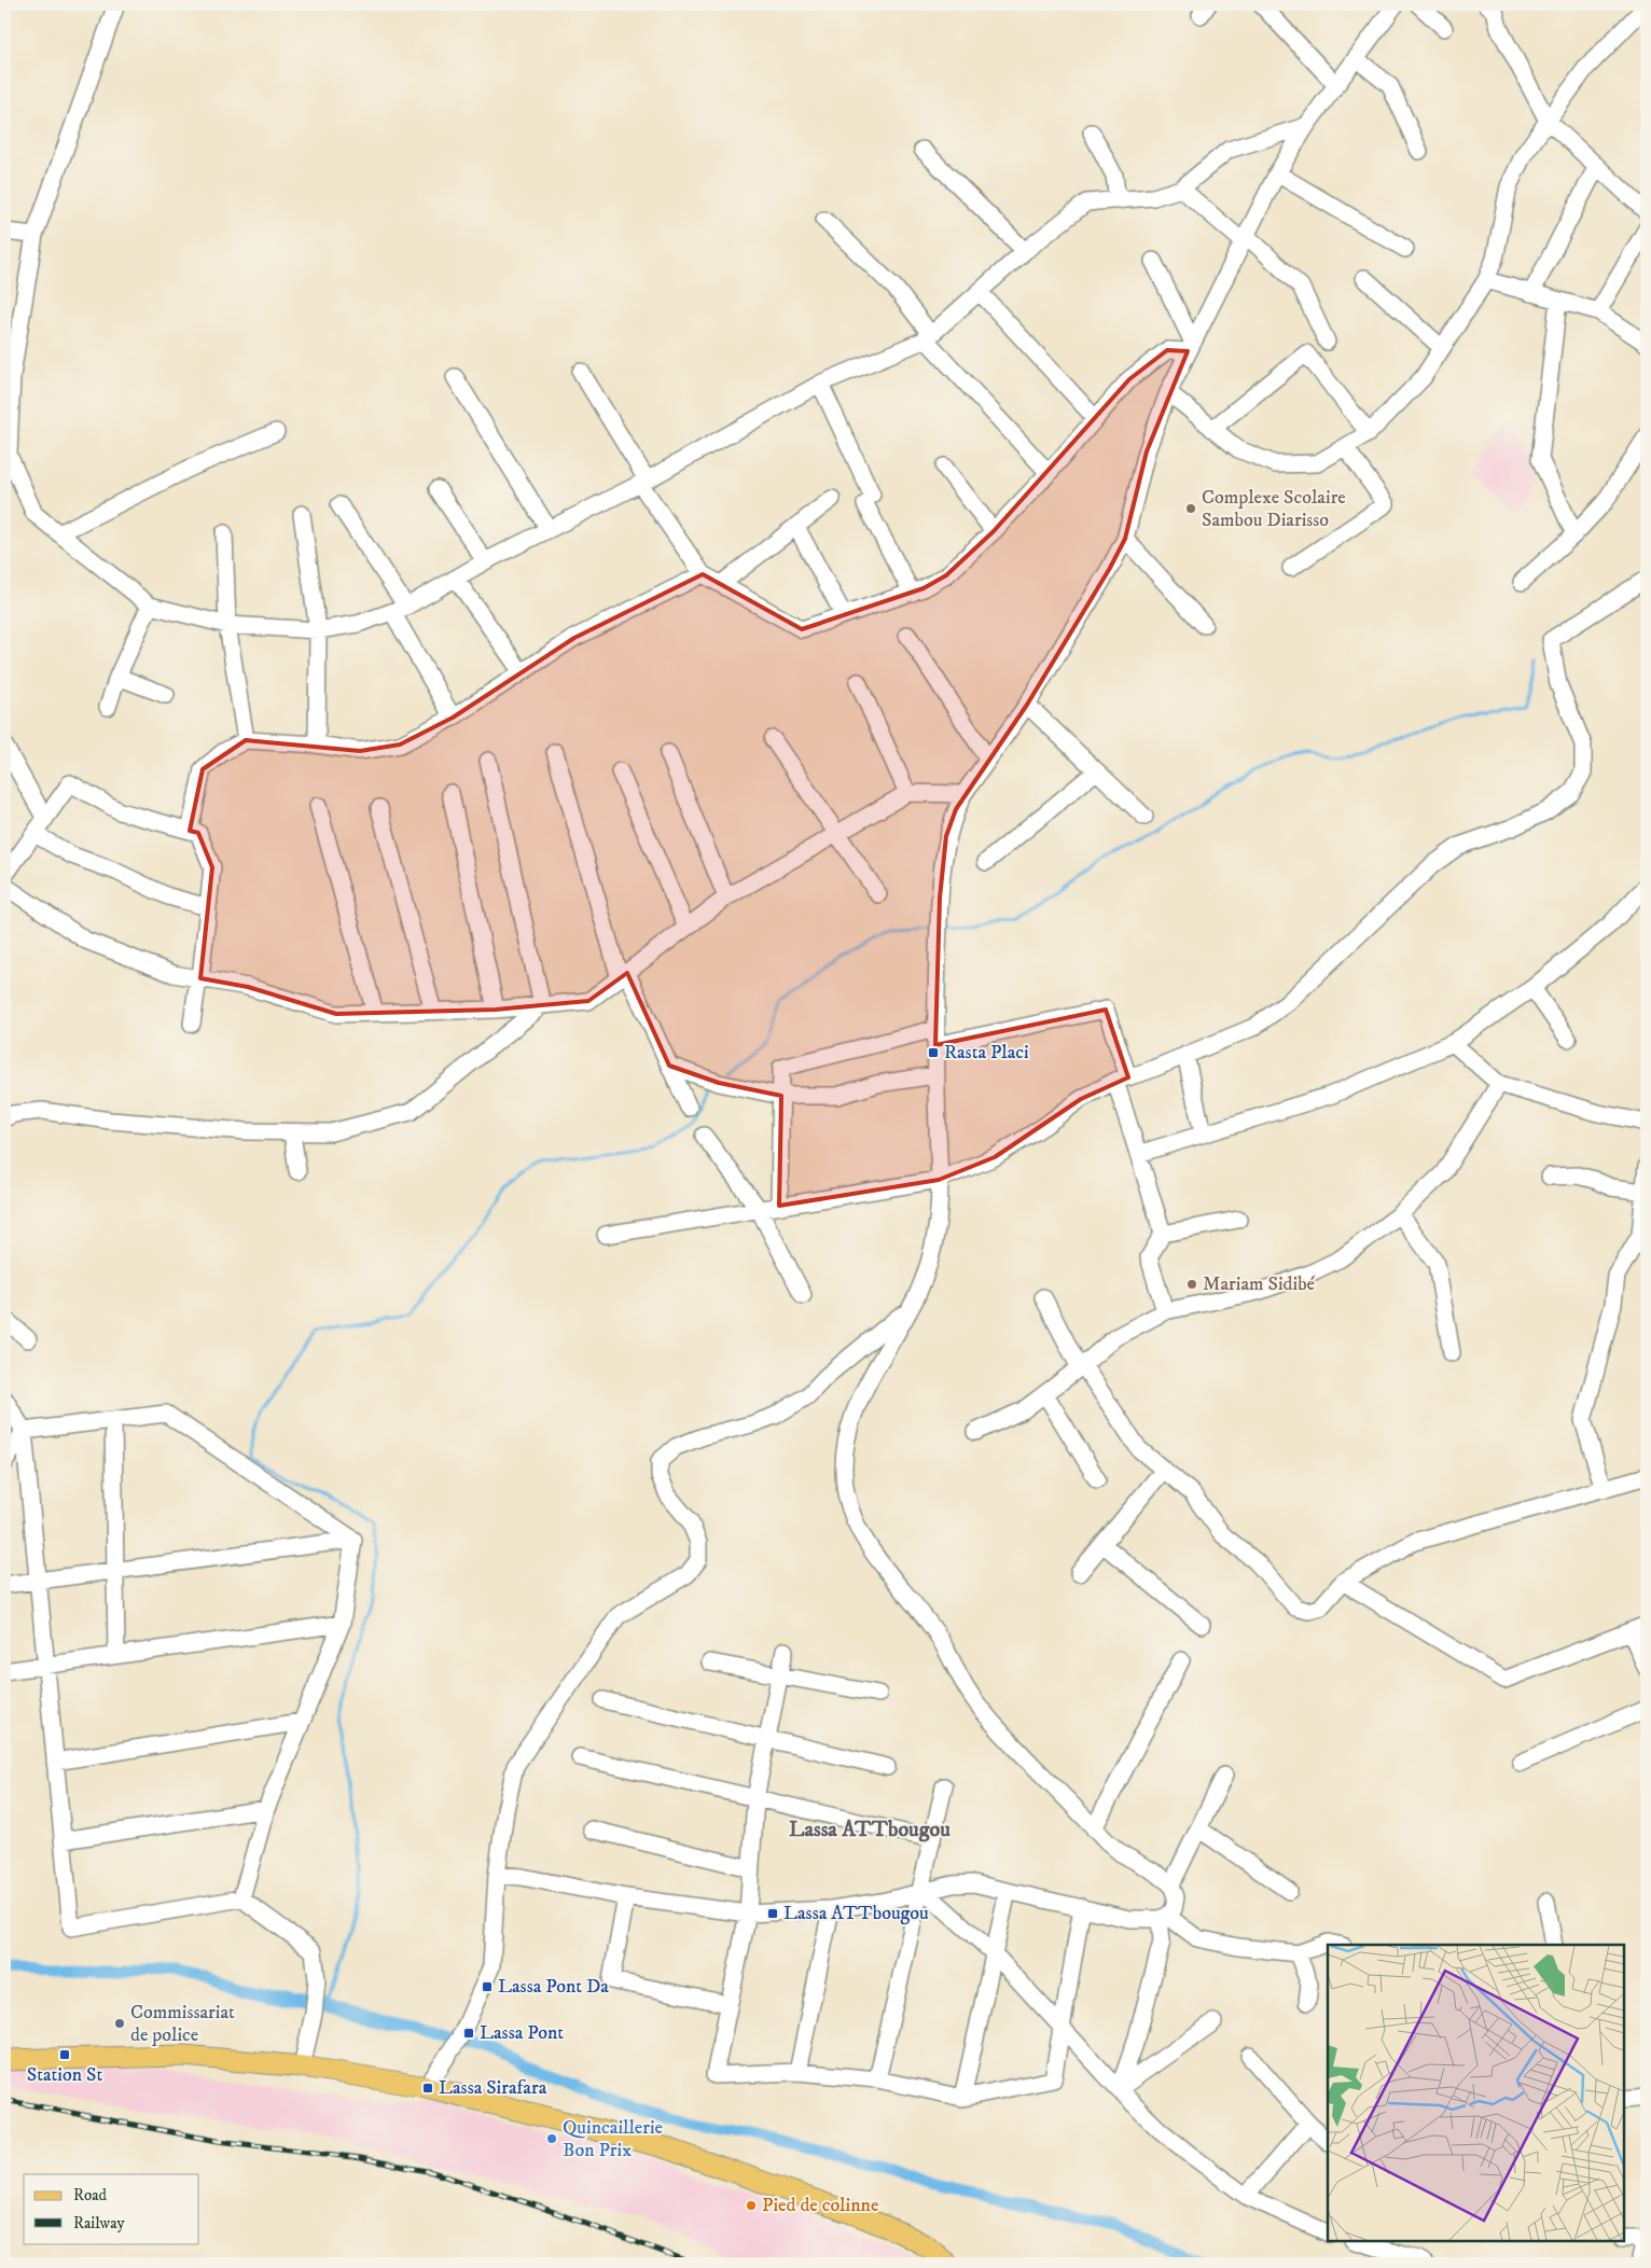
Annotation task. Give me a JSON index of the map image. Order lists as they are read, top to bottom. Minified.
{"districts":["Lassa ATTbougou"],"places":{"other":["Complexe Scolaire Sambou Diarisso","Mariam Sidibé","Commissariat de police","Quincaillerie Bon Prix","Pied de colinne"],"transit":["Rasta Placi","Lassa ATTbougou","Lassa Pont Da","Lassa Pont","Station St","Lassa Sirafara"]},"legend":["Road","Railway"]}
